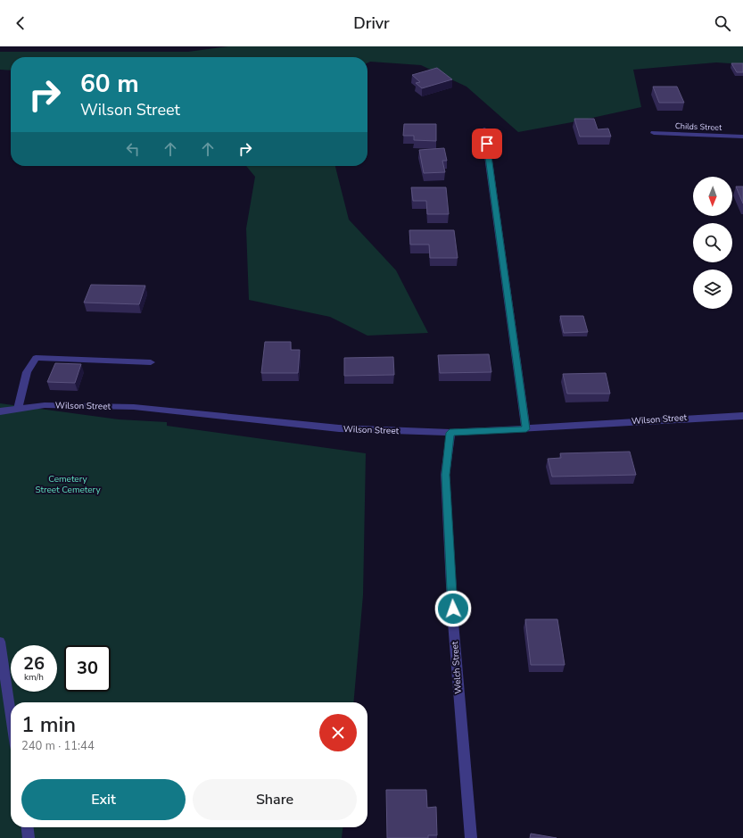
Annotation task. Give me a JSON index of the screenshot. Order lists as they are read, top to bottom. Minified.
{"streets":{"street":["Childs Street","Wilson Street","Welch Street"]},"crossings":[["Wilson Street","Welch Street"]],"parks":["Cemetery Street Cemetery"],"north":"bottom","page":{"header":"Drivr","turn":["60 m","Wilson Street"],"speed":"26 km/h","limit":"30","heading":["1 min","240 m · 11:44"],"buttons":["Exit","Share"]}}
